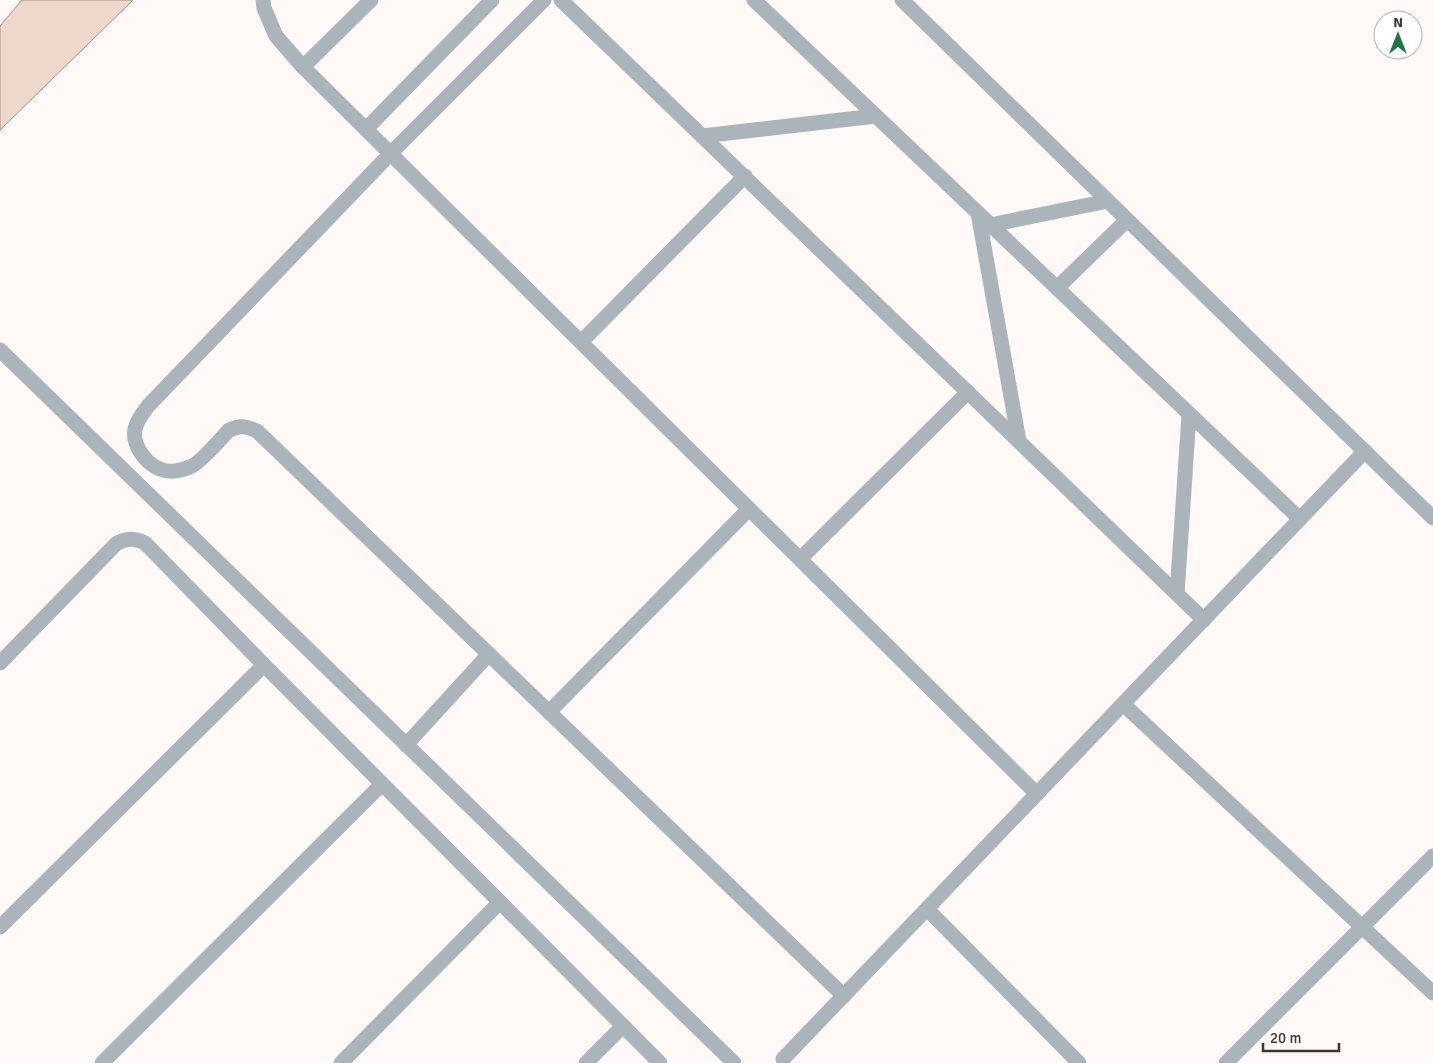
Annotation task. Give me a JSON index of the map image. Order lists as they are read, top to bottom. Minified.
{"scale_bar":"20 m","north":"top"}
